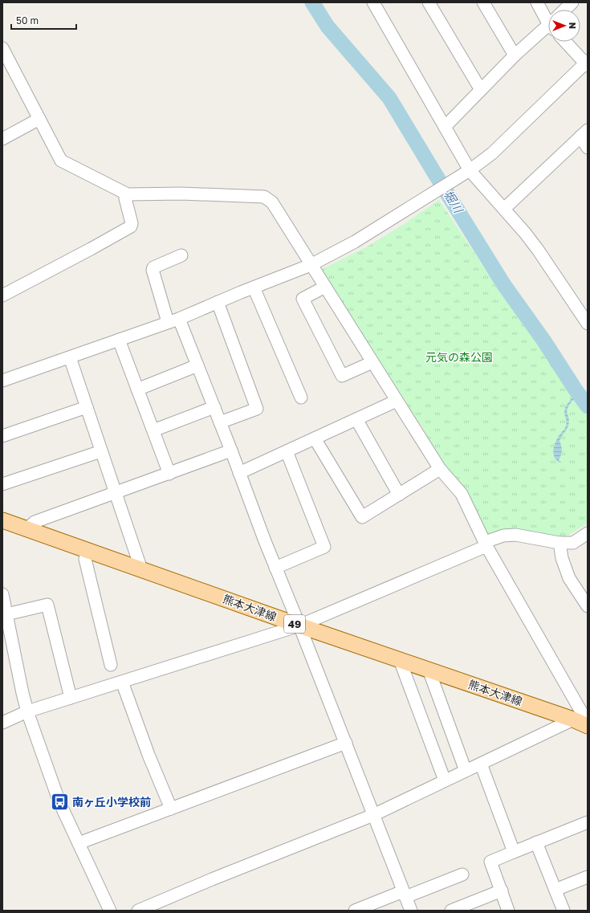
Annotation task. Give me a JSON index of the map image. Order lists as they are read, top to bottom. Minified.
{"streets":{"main road":["熊本大津線","49"]},"water":["堀川"],"parks":["元気の森公園"],"places":{"bus stop":["南ヶ丘小学校前"]},"scale_bar":"50 m","north":"right"}
